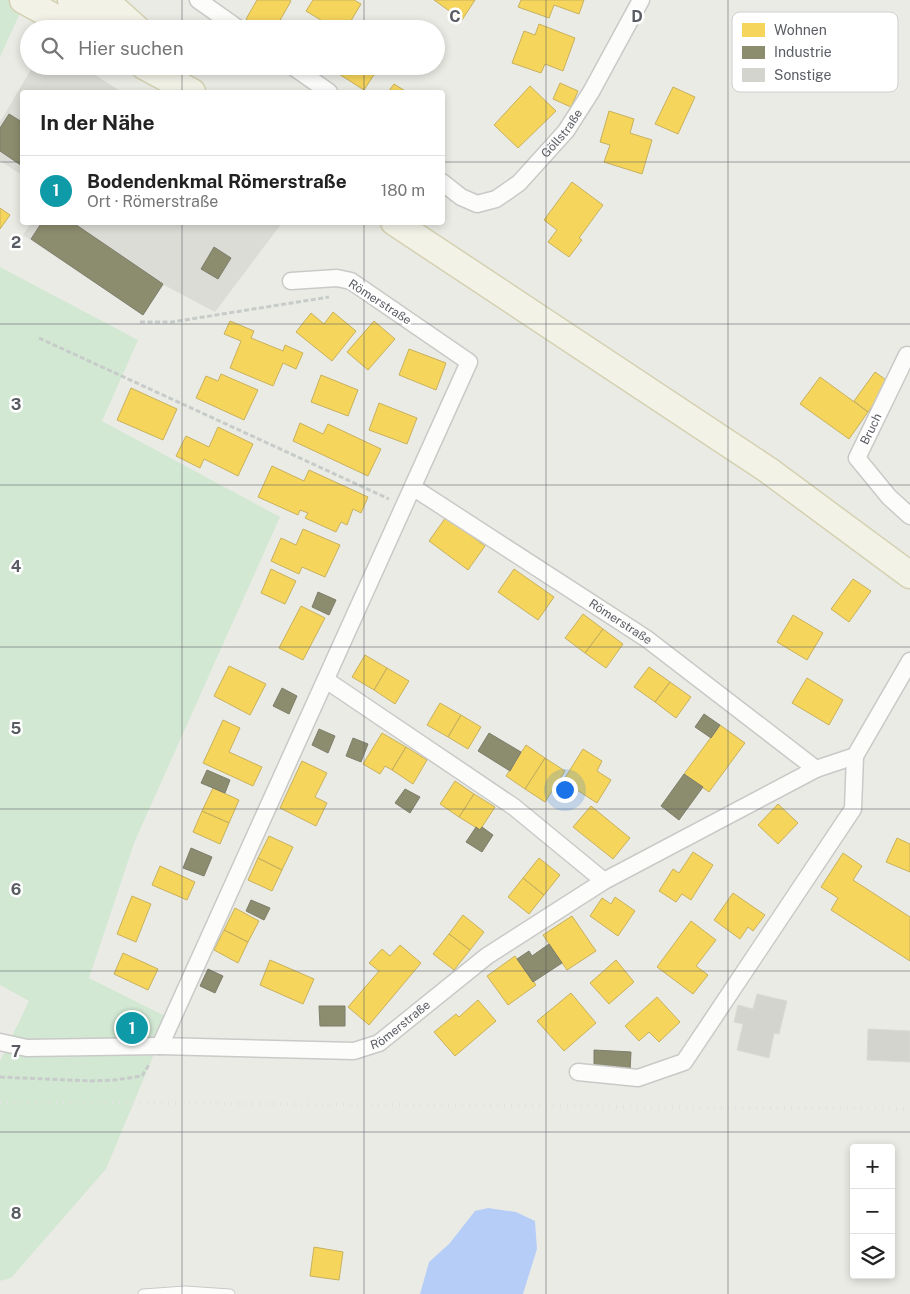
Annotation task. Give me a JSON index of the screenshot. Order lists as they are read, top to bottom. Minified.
{"streets":{"street":["Göllstraße","Römerstraße","Bruch"]},"legend":["Wohnen","Industrie","Sonstige"],"page":{"search":"Hier suchen","heading":"In der Nähe","list":[{"mark":"1","name":"Bodendenkmal Römerstraße","note":"Ort · Römerstraße","value":"180 m"}],"pins":"1","map_buttons":["+","−"]},"grid":{"columns":["C","D"],"rows":["2","3","4","5","6","7","8"]}}
